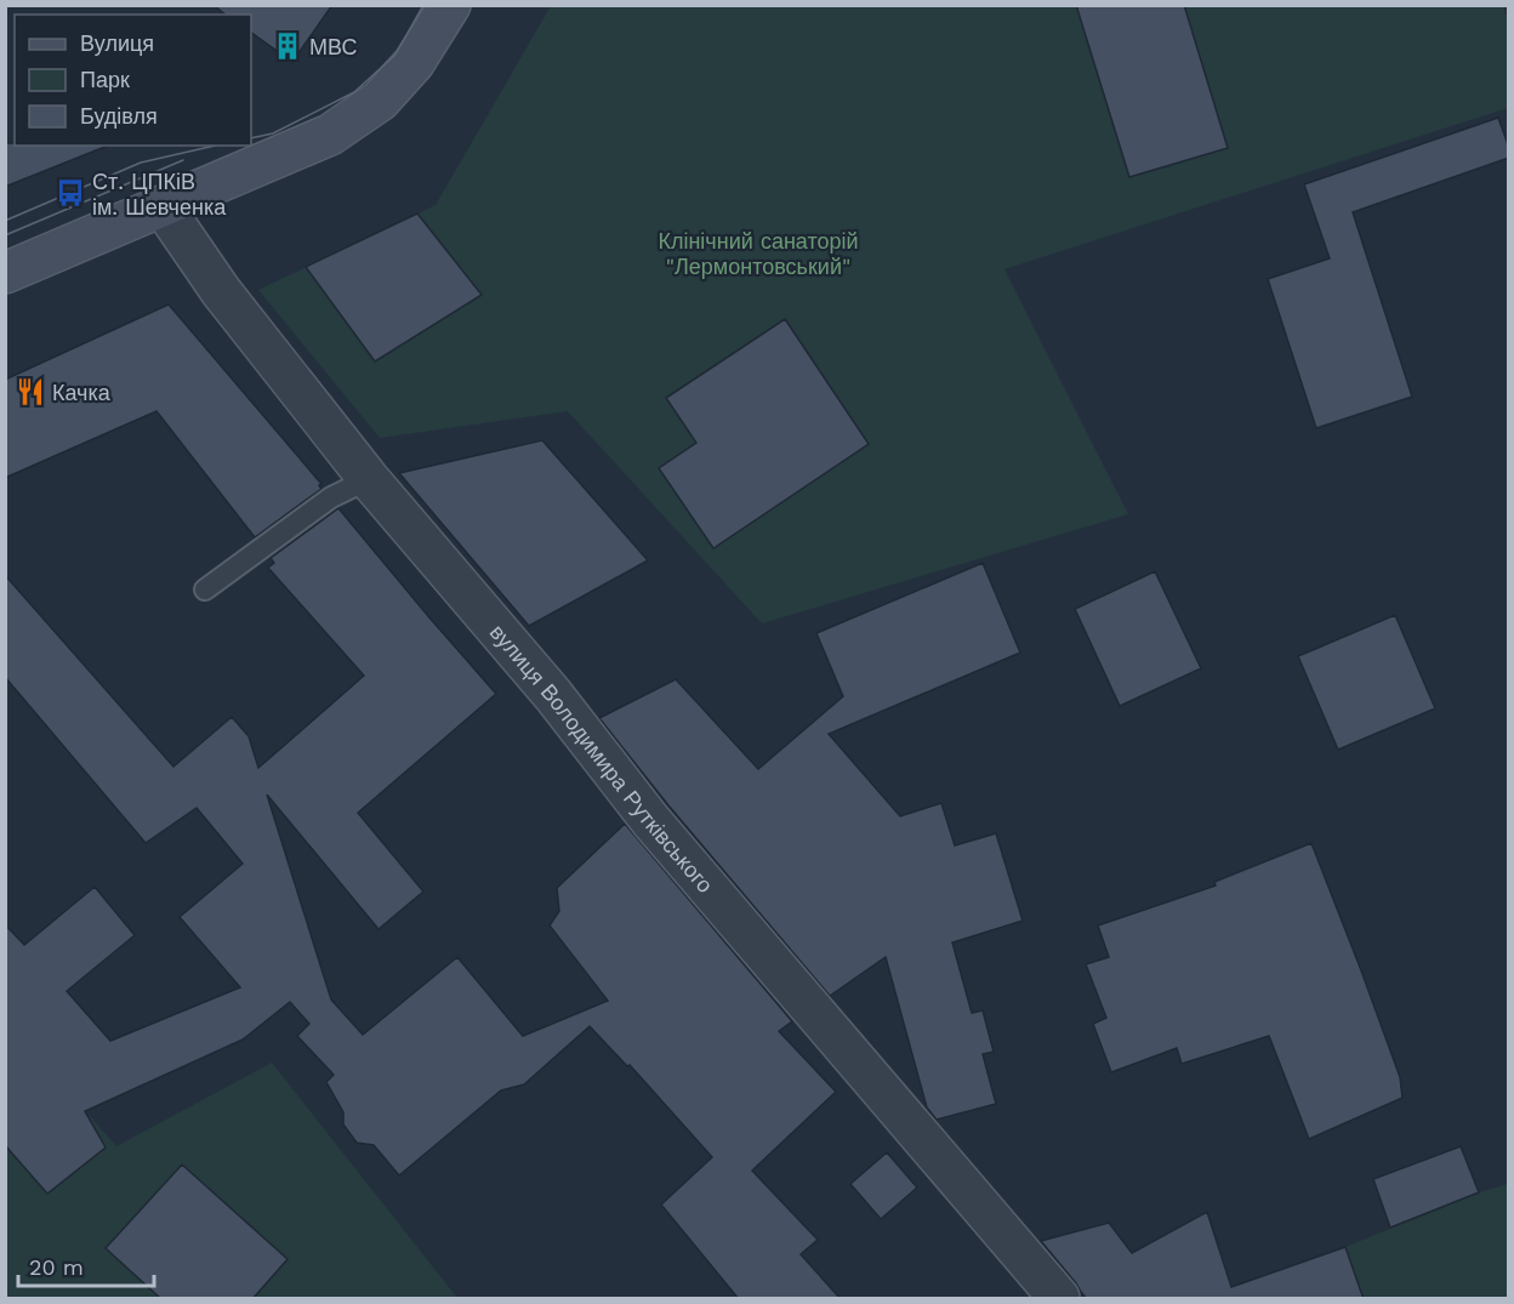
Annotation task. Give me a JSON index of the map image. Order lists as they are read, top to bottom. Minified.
{"streets":{"street":["вулиця Володимира Рутківського"]},"parks":["Клінічний санаторій \"Лермонтовський\""],"places":{"building":["МВС"],"bus stop":["Ст. ЦПКіВ ім. Шевченка"],"restaurant":["Качка"]},"legend":["Вулиця","Парк","Будівля"],"scale_bar":"20 m"}
